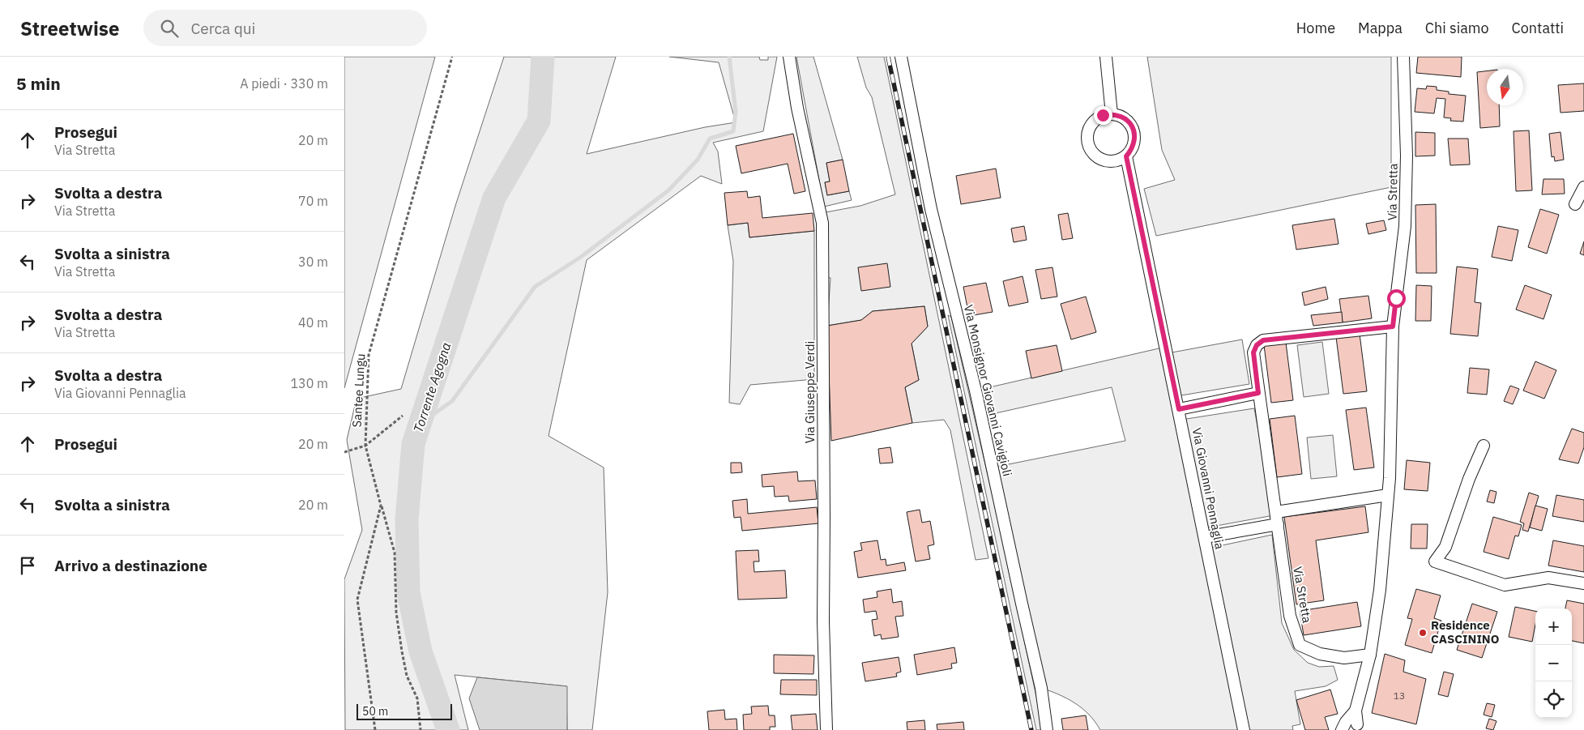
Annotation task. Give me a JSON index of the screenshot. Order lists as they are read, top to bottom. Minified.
{"streets":{"street":["Via Stretta","Via Monsignor Giovanni Cavigioli","Via Giuseppe Verdi","Via Giovanni Pennaglia"],"path":["Santee Lungu"]},"water":["Torrente Agogna"],"places":["Residence CASCININO"],"house_numbers":["13"],"scale_bar":"50 m","north":"bottom","page":{"header":"Streetwise","search":"Cerca qui","nav":["Home","Mappa","Chi siamo","Contatti"],"heading":["5 min","A piedi · 330 m"],"list":[["Prosegui","Via Stretta","20 m"],["Svolta a destra","Via Stretta","70 m"],["Svolta a sinistra","Via Stretta","30 m"],["Svolta a destra","Via Stretta","40 m"],["Svolta a destra","Via Giovanni Pennaglia","130 m"],["Prosegui","20 m"],["Svolta a sinistra","20 m"],"Arrivo a destinazione"],"map_buttons":["+","−"],"scale":"50 m"}}
